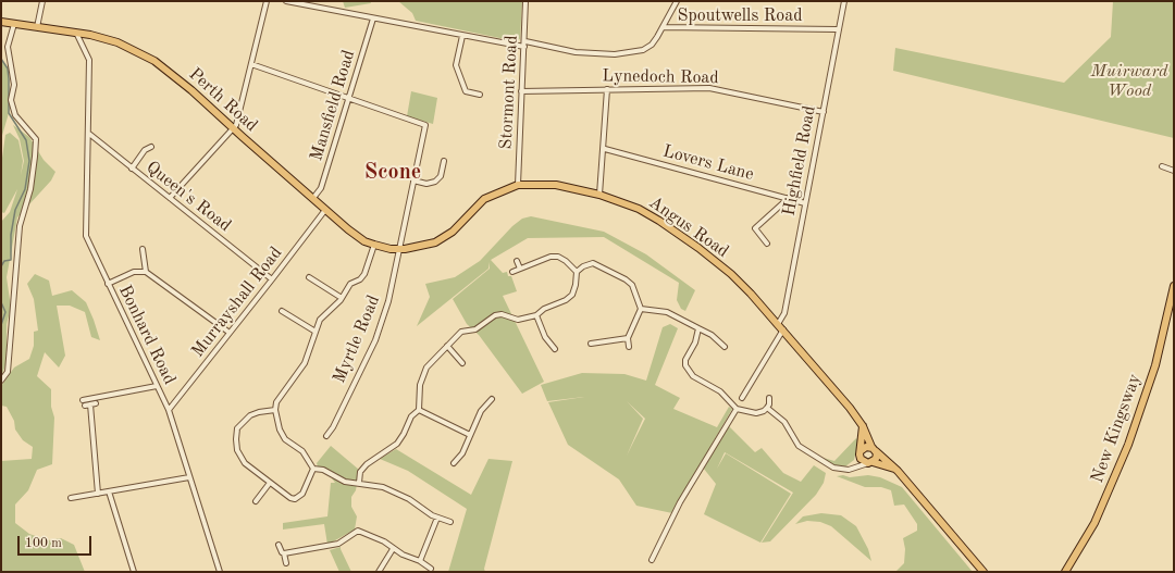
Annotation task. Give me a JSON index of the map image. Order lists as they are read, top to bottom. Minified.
{"streets":{"main road":["Perth Road","Angus Road","New Kingsway"],"street":["Spoutwells Road","Lynedoch Road","Stormont Road","Mansfield Road","Highfield Road","Lovers Lane","Queen's Road","Murrayshall Road","Bonhard Road","Myrtle Road"]},"crossings":[["Spoutwells Road","Stormont Road"],["Spoutwells Road","Highfield Road"],["Lynedoch Road","Stormont Road"],["Lynedoch Road","Highfield Road"],["Stormont Road","Angus Road"],["Perth Road","Mansfield Road"],["Perth Road","Angus Road"],["Perth Road","Murrayshall Road"],["Perth Road","Bonhard Road"],["Perth Road","Myrtle Road"],["Mansfield Road","Myrtle Road"],["Highfield Road","Lovers Lane"],["Highfield Road","Angus Road"],["Queen's Road","Murrayshall Road"],["Queen's Road","Bonhard Road"],["Angus Road","Myrtle Road"],["Murrayshall Road","Bonhard Road"]],"districts":["Scone"],"parks":["Muirward Wood"],"scale_bar":"100 m"}
